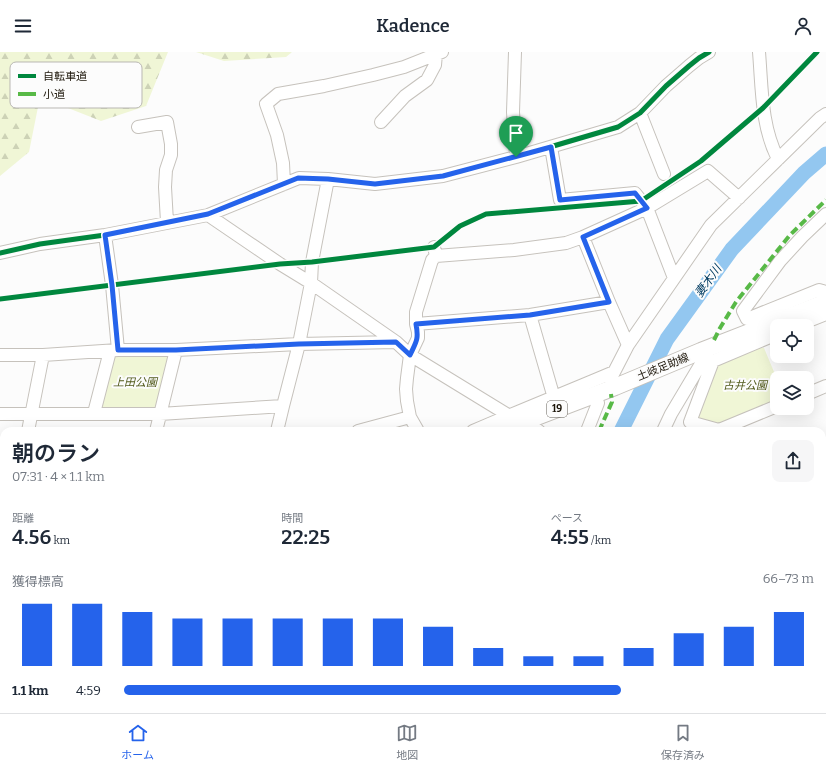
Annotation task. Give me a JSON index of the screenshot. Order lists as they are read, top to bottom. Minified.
{"streets":{"main road":["土岐足助線","19"]},"water":["妻木川"],"parks":["上田公園","古井公園"],"legend":["自転車道","小道"],"page":{"header":"Kadence","heading":["朝のラン","07:31 · 4 × 1.1 km"],"stats":[["距離","4.56 km"],["時間","22:25"],["ペース","4:55 /km"]],"chart":["獲得標高","66–73 m"],"list":[{"name":"1.1 km","note":"4:59"}],"tabs":["ホーム","地図","保存済み"]}}
